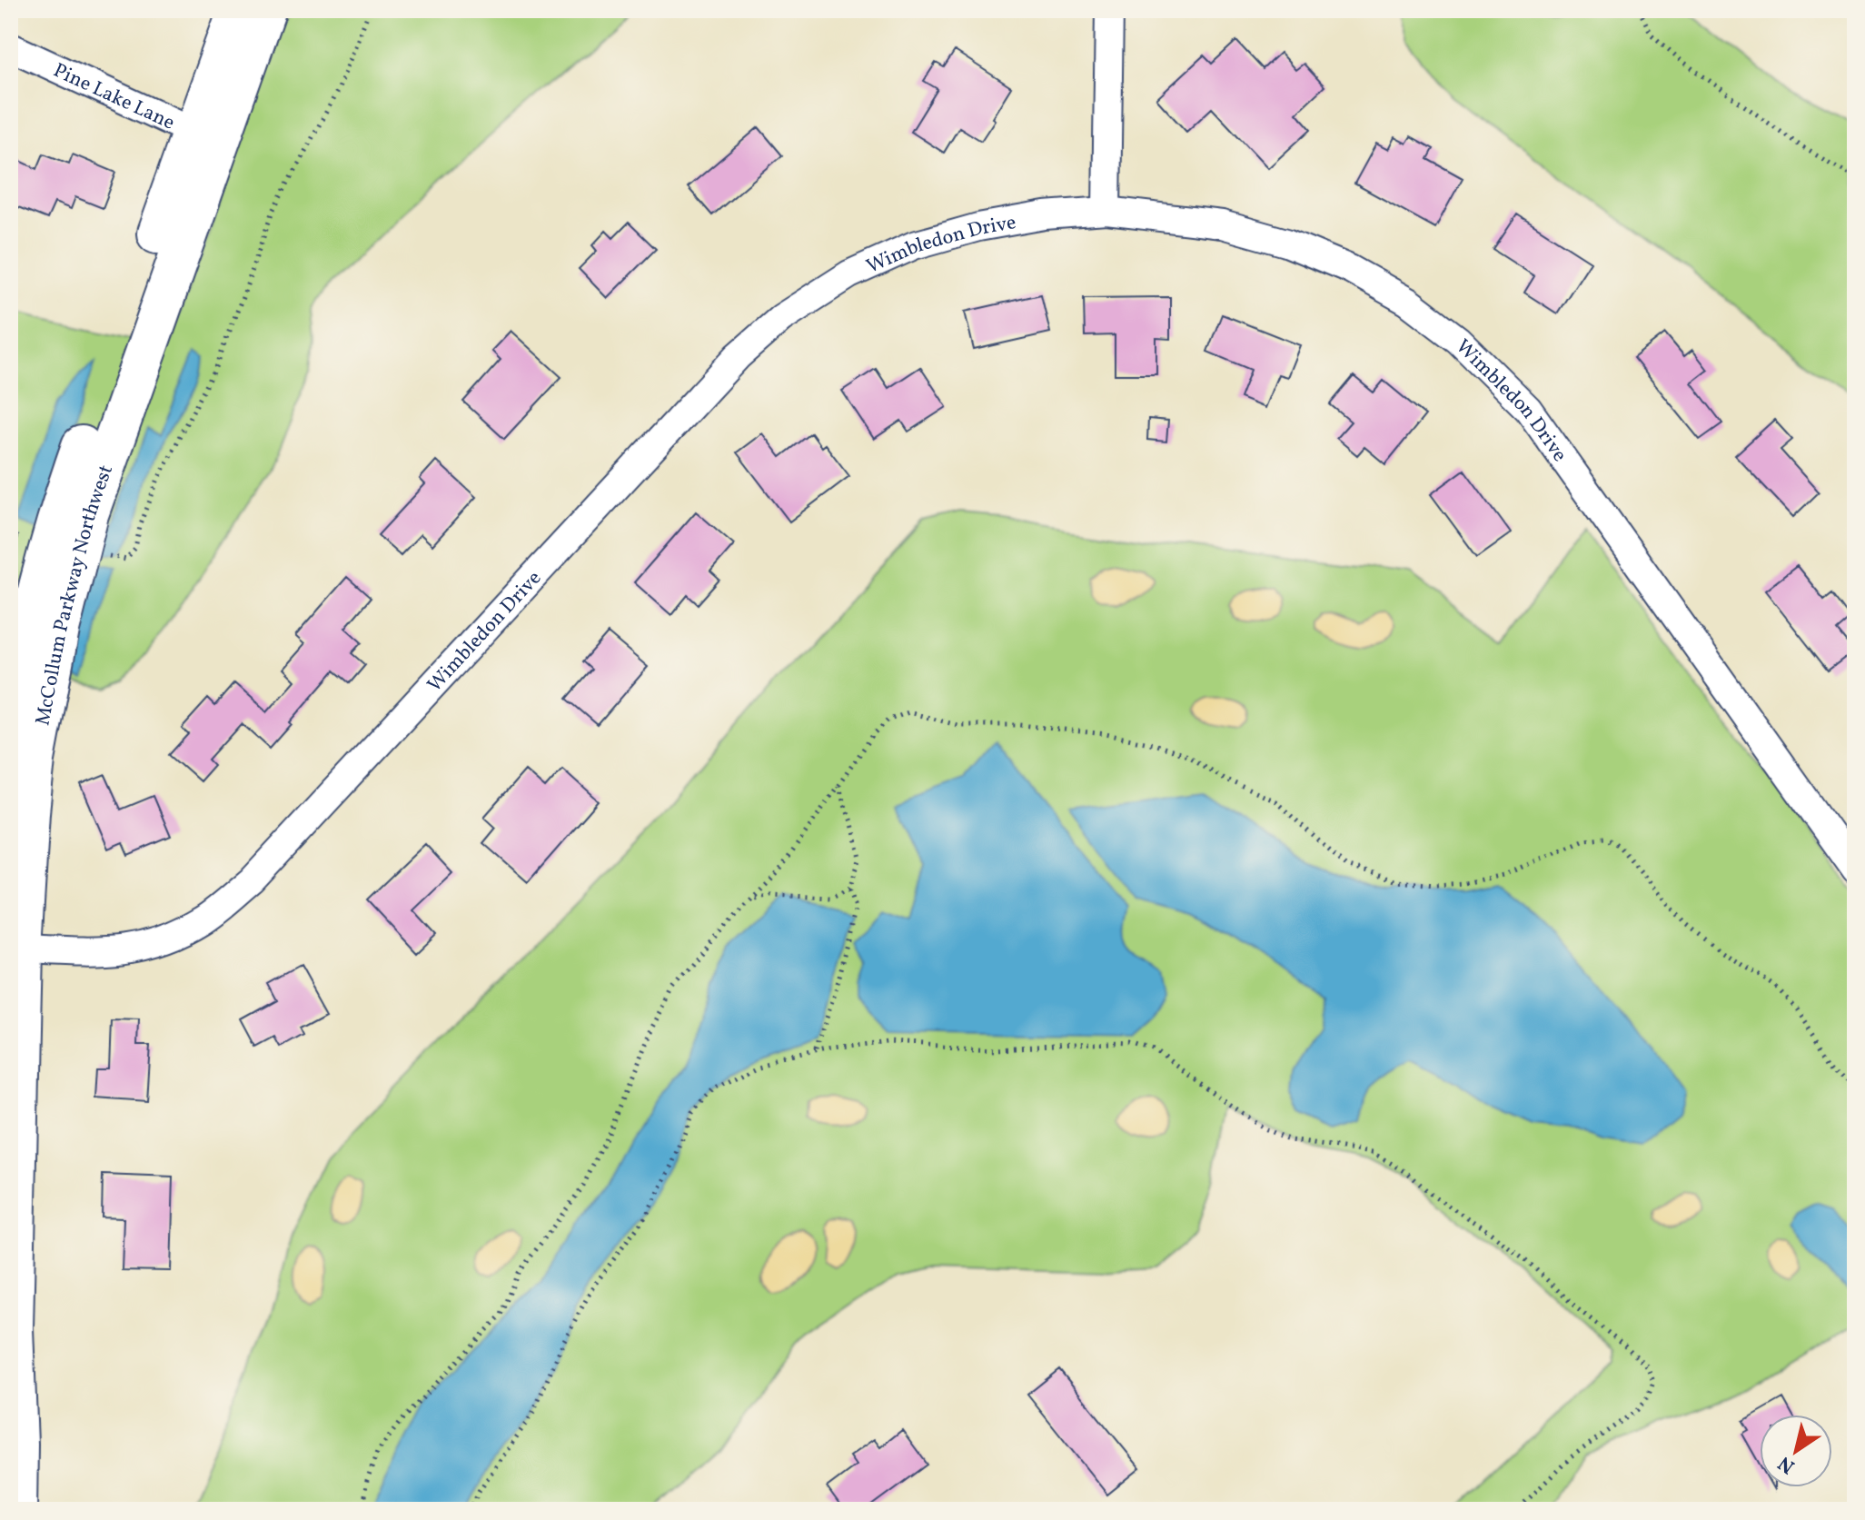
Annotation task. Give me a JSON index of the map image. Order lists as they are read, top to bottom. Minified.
{"streets":{"street":["Pine Lake Lane","Wimbledon Drive","McCollum Parkway Northwest"]},"crossings":[["Pine Lake Lane","McCollum Parkway Northwest"],["Wimbledon Drive","McCollum Parkway Northwest"]],"north":"bottom left"}
